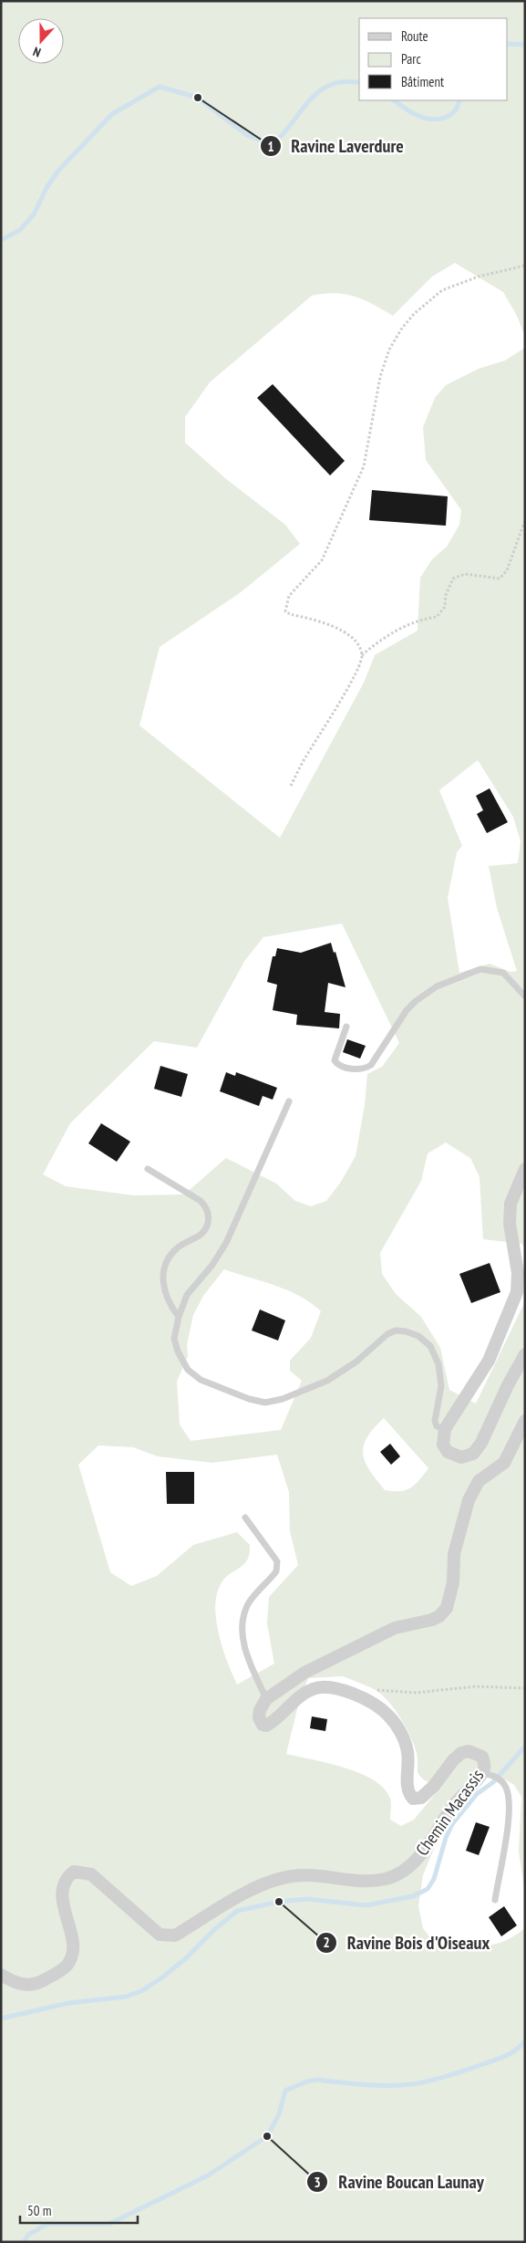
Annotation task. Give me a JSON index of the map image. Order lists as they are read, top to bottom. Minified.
{"streets":{"street":["Chemin Macassis"]},"places":["Ravine Laverdure","Ravine Bois d'Oiseaux","Ravine Boucan Launay"],"legend":["Route","Parc","Bâtiment"],"scale_bar":"50 m","north":"bottom"}
